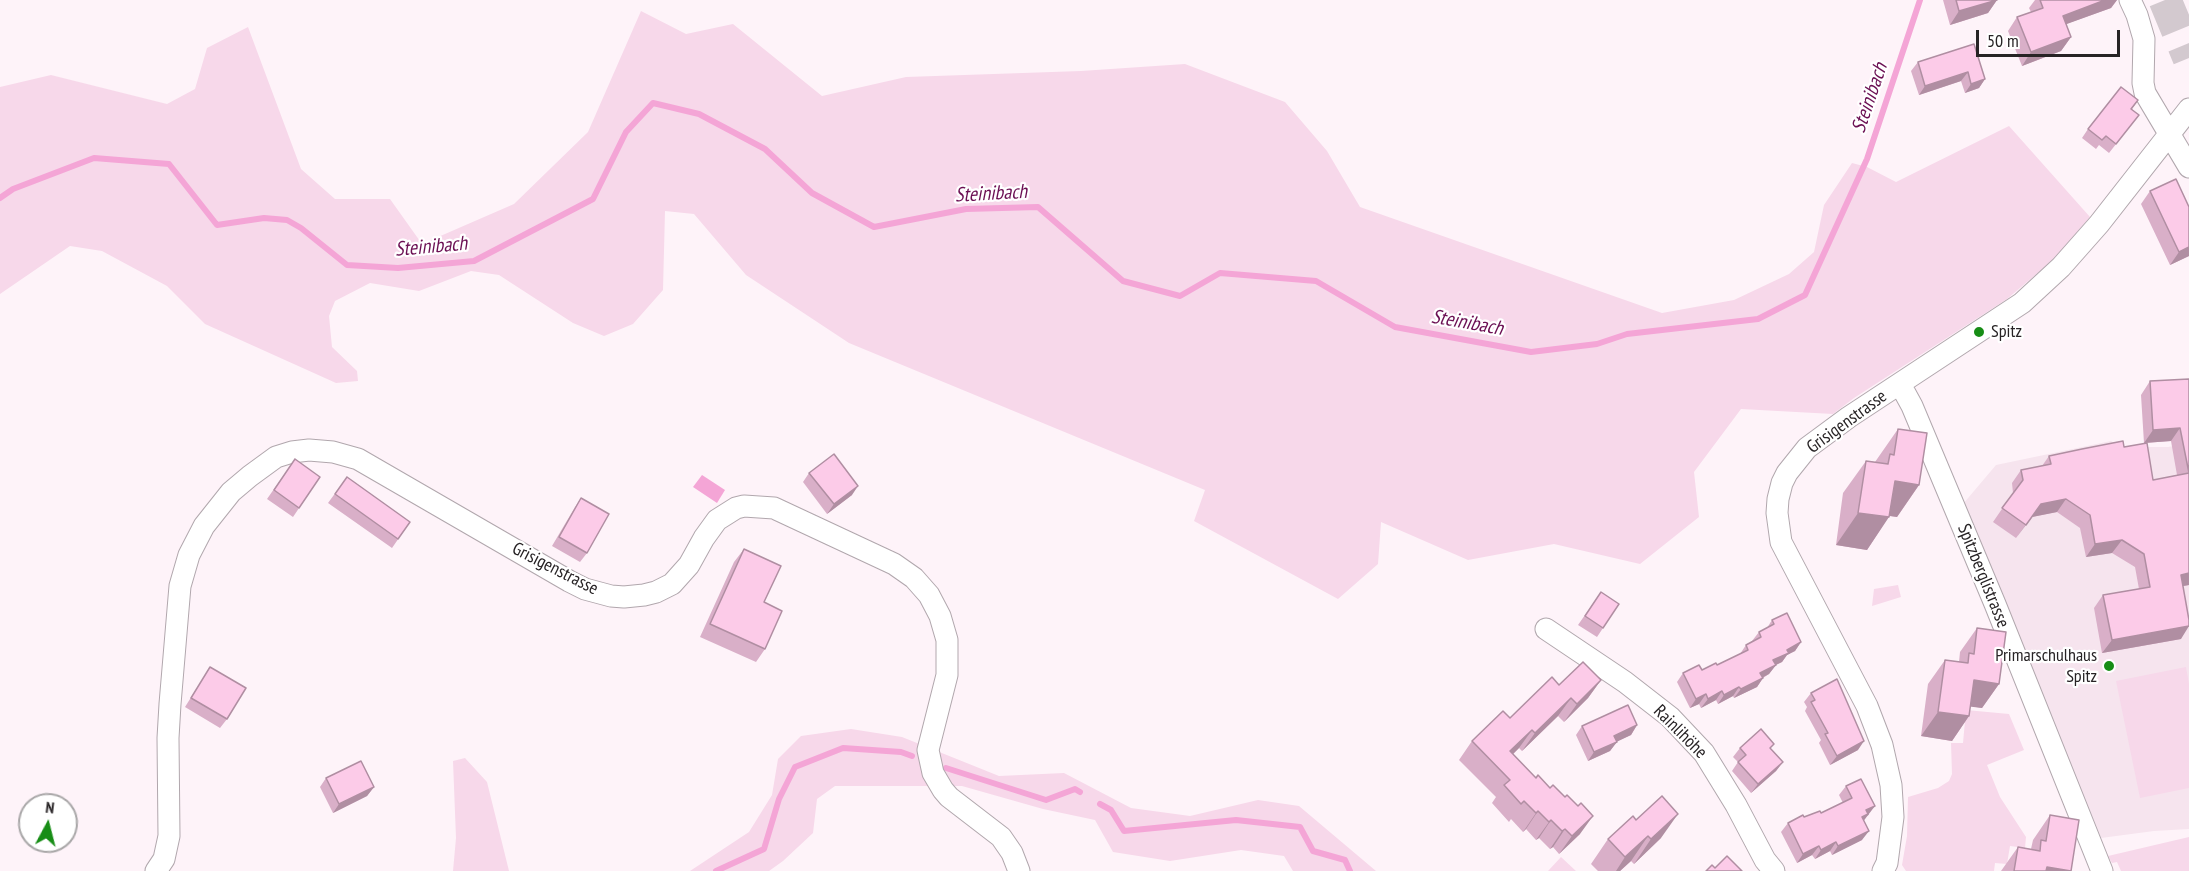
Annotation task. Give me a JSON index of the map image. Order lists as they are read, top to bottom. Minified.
{"streets":{"street":["Grisigenstrasse","Spitzberglistrasse","Rainlihöhe"]},"crossings":[["Grisigenstrasse","Spitzberglistrasse"]],"water":["Steinibach"],"places":["Spitz","Primarschulhaus Spitz"],"scale_bar":"50 m","north":"top"}
